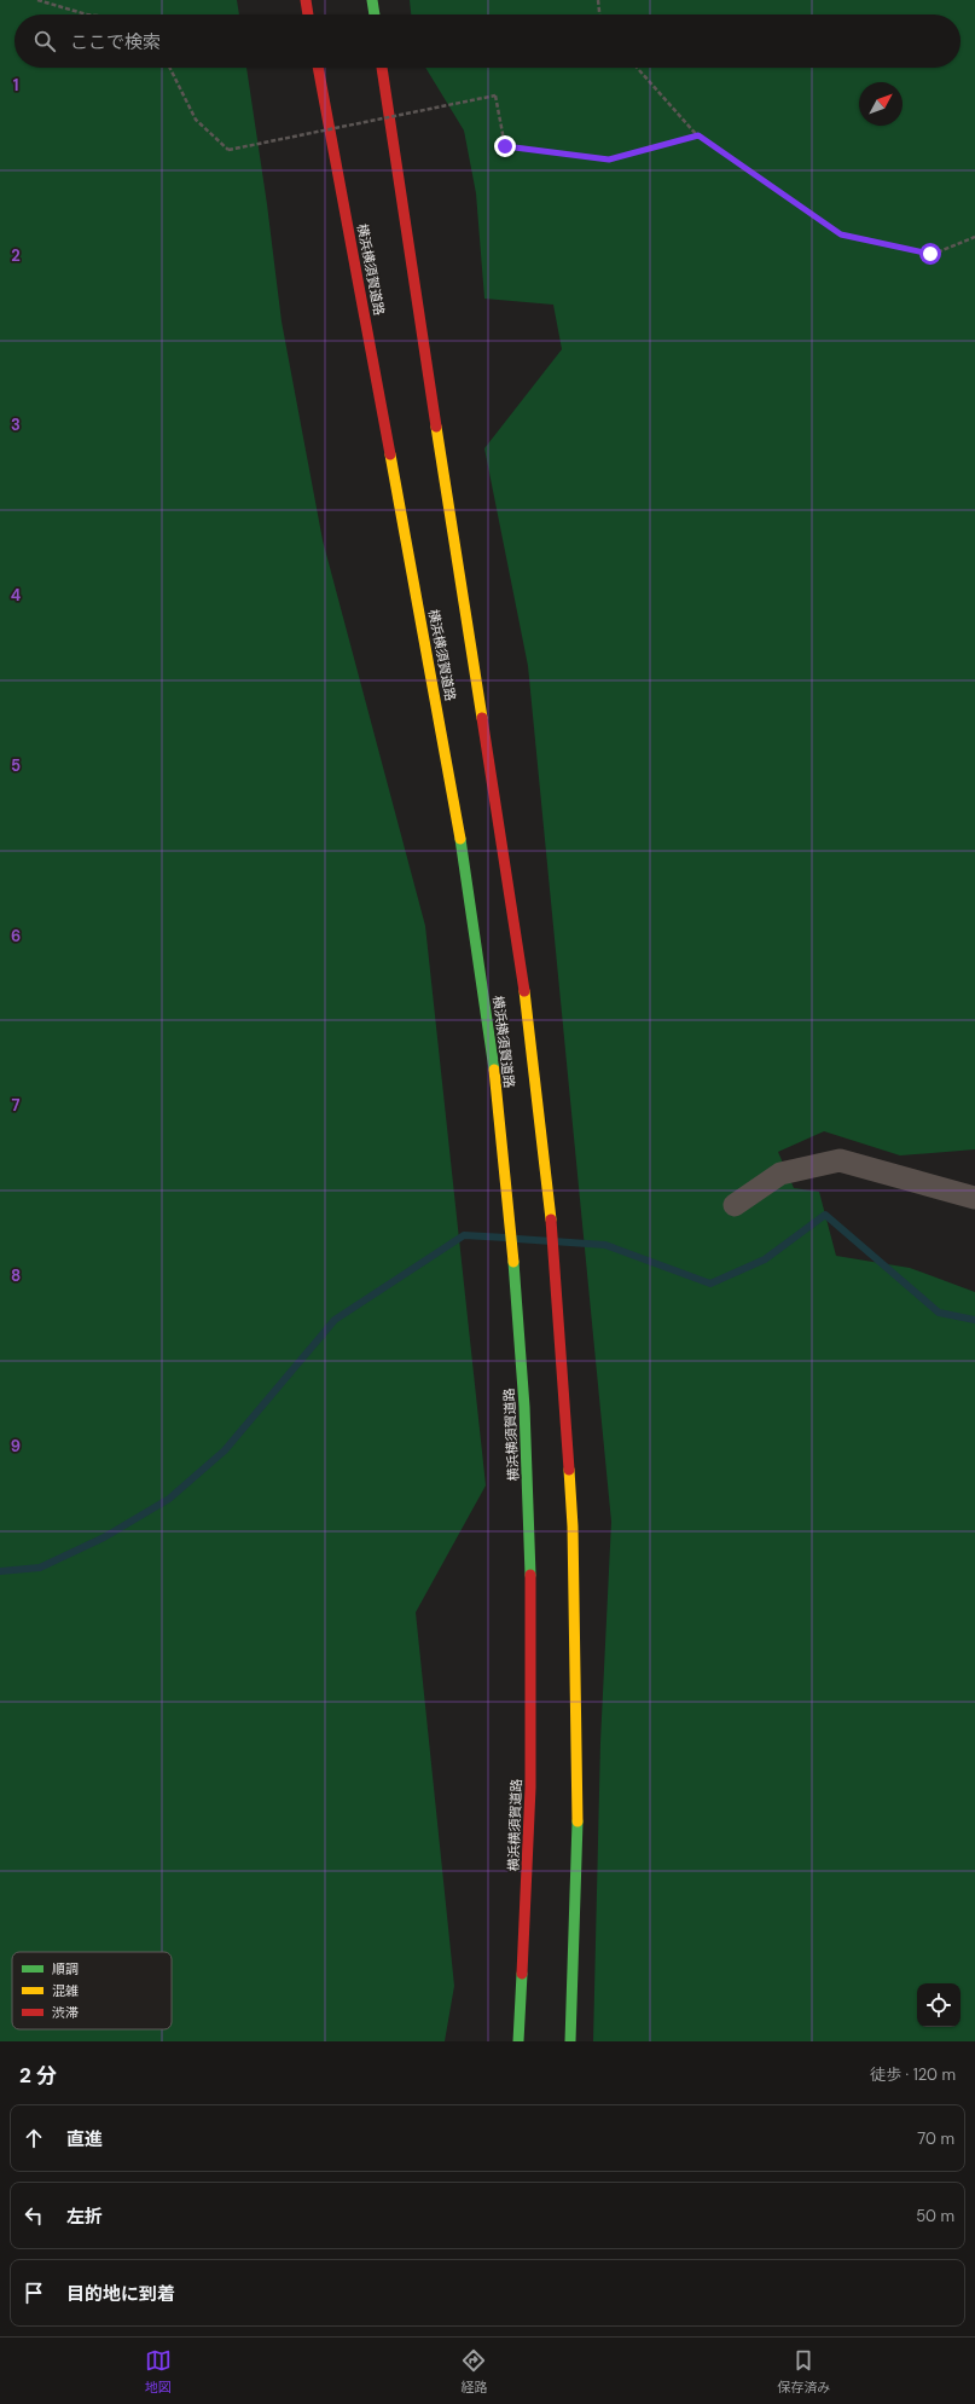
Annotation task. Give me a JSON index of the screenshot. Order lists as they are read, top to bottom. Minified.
{"streets":{"highway":["横浜横須賀道路"]},"legend":["順調","混雑","渋滞"],"north":"top right","page":{"search":"ここで検索","heading":["2 分","徒歩 · 120 m"],"list":[["直進","70 m"],["左折","50 m"],"目的地に到着"],"nav":["地図","経路","保存済み"]},"grid":{"rows":["1","2","3","4","5","6","7","8","9"]}}
